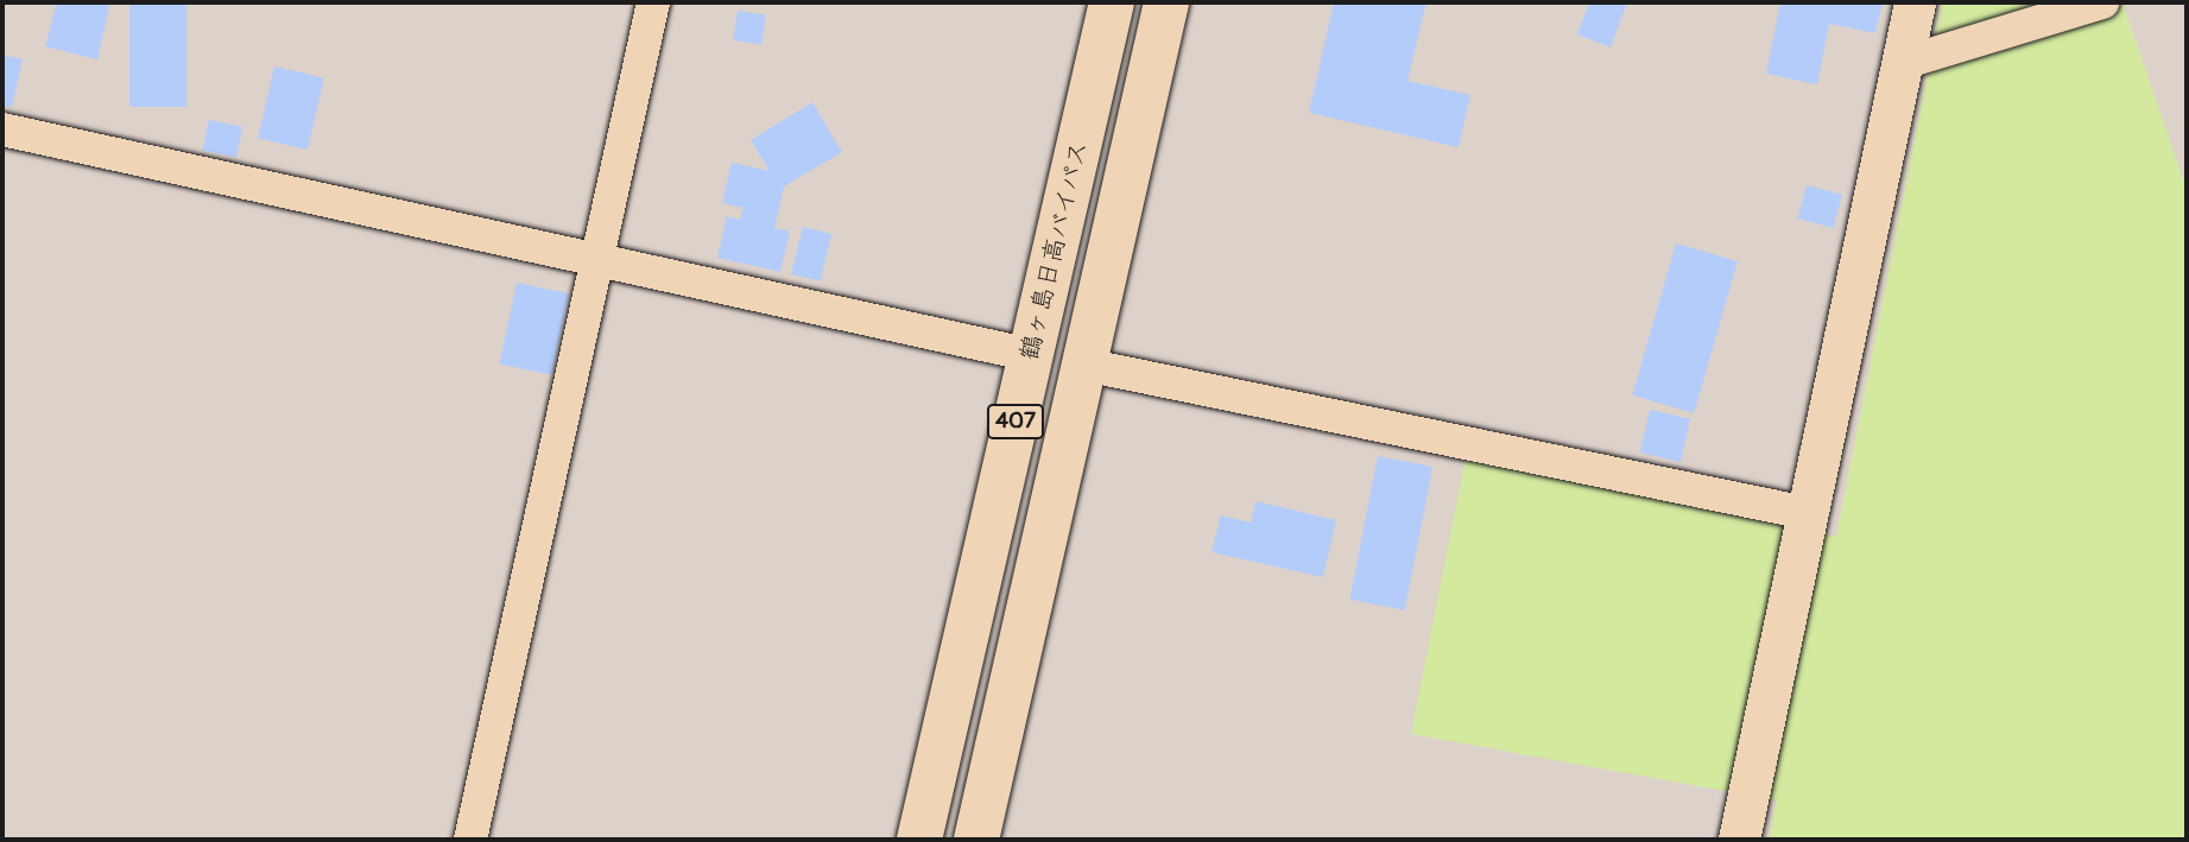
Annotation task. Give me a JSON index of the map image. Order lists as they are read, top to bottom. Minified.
{"streets":{"highway":["鶴ヶ島日高バイパス","407"]}}
